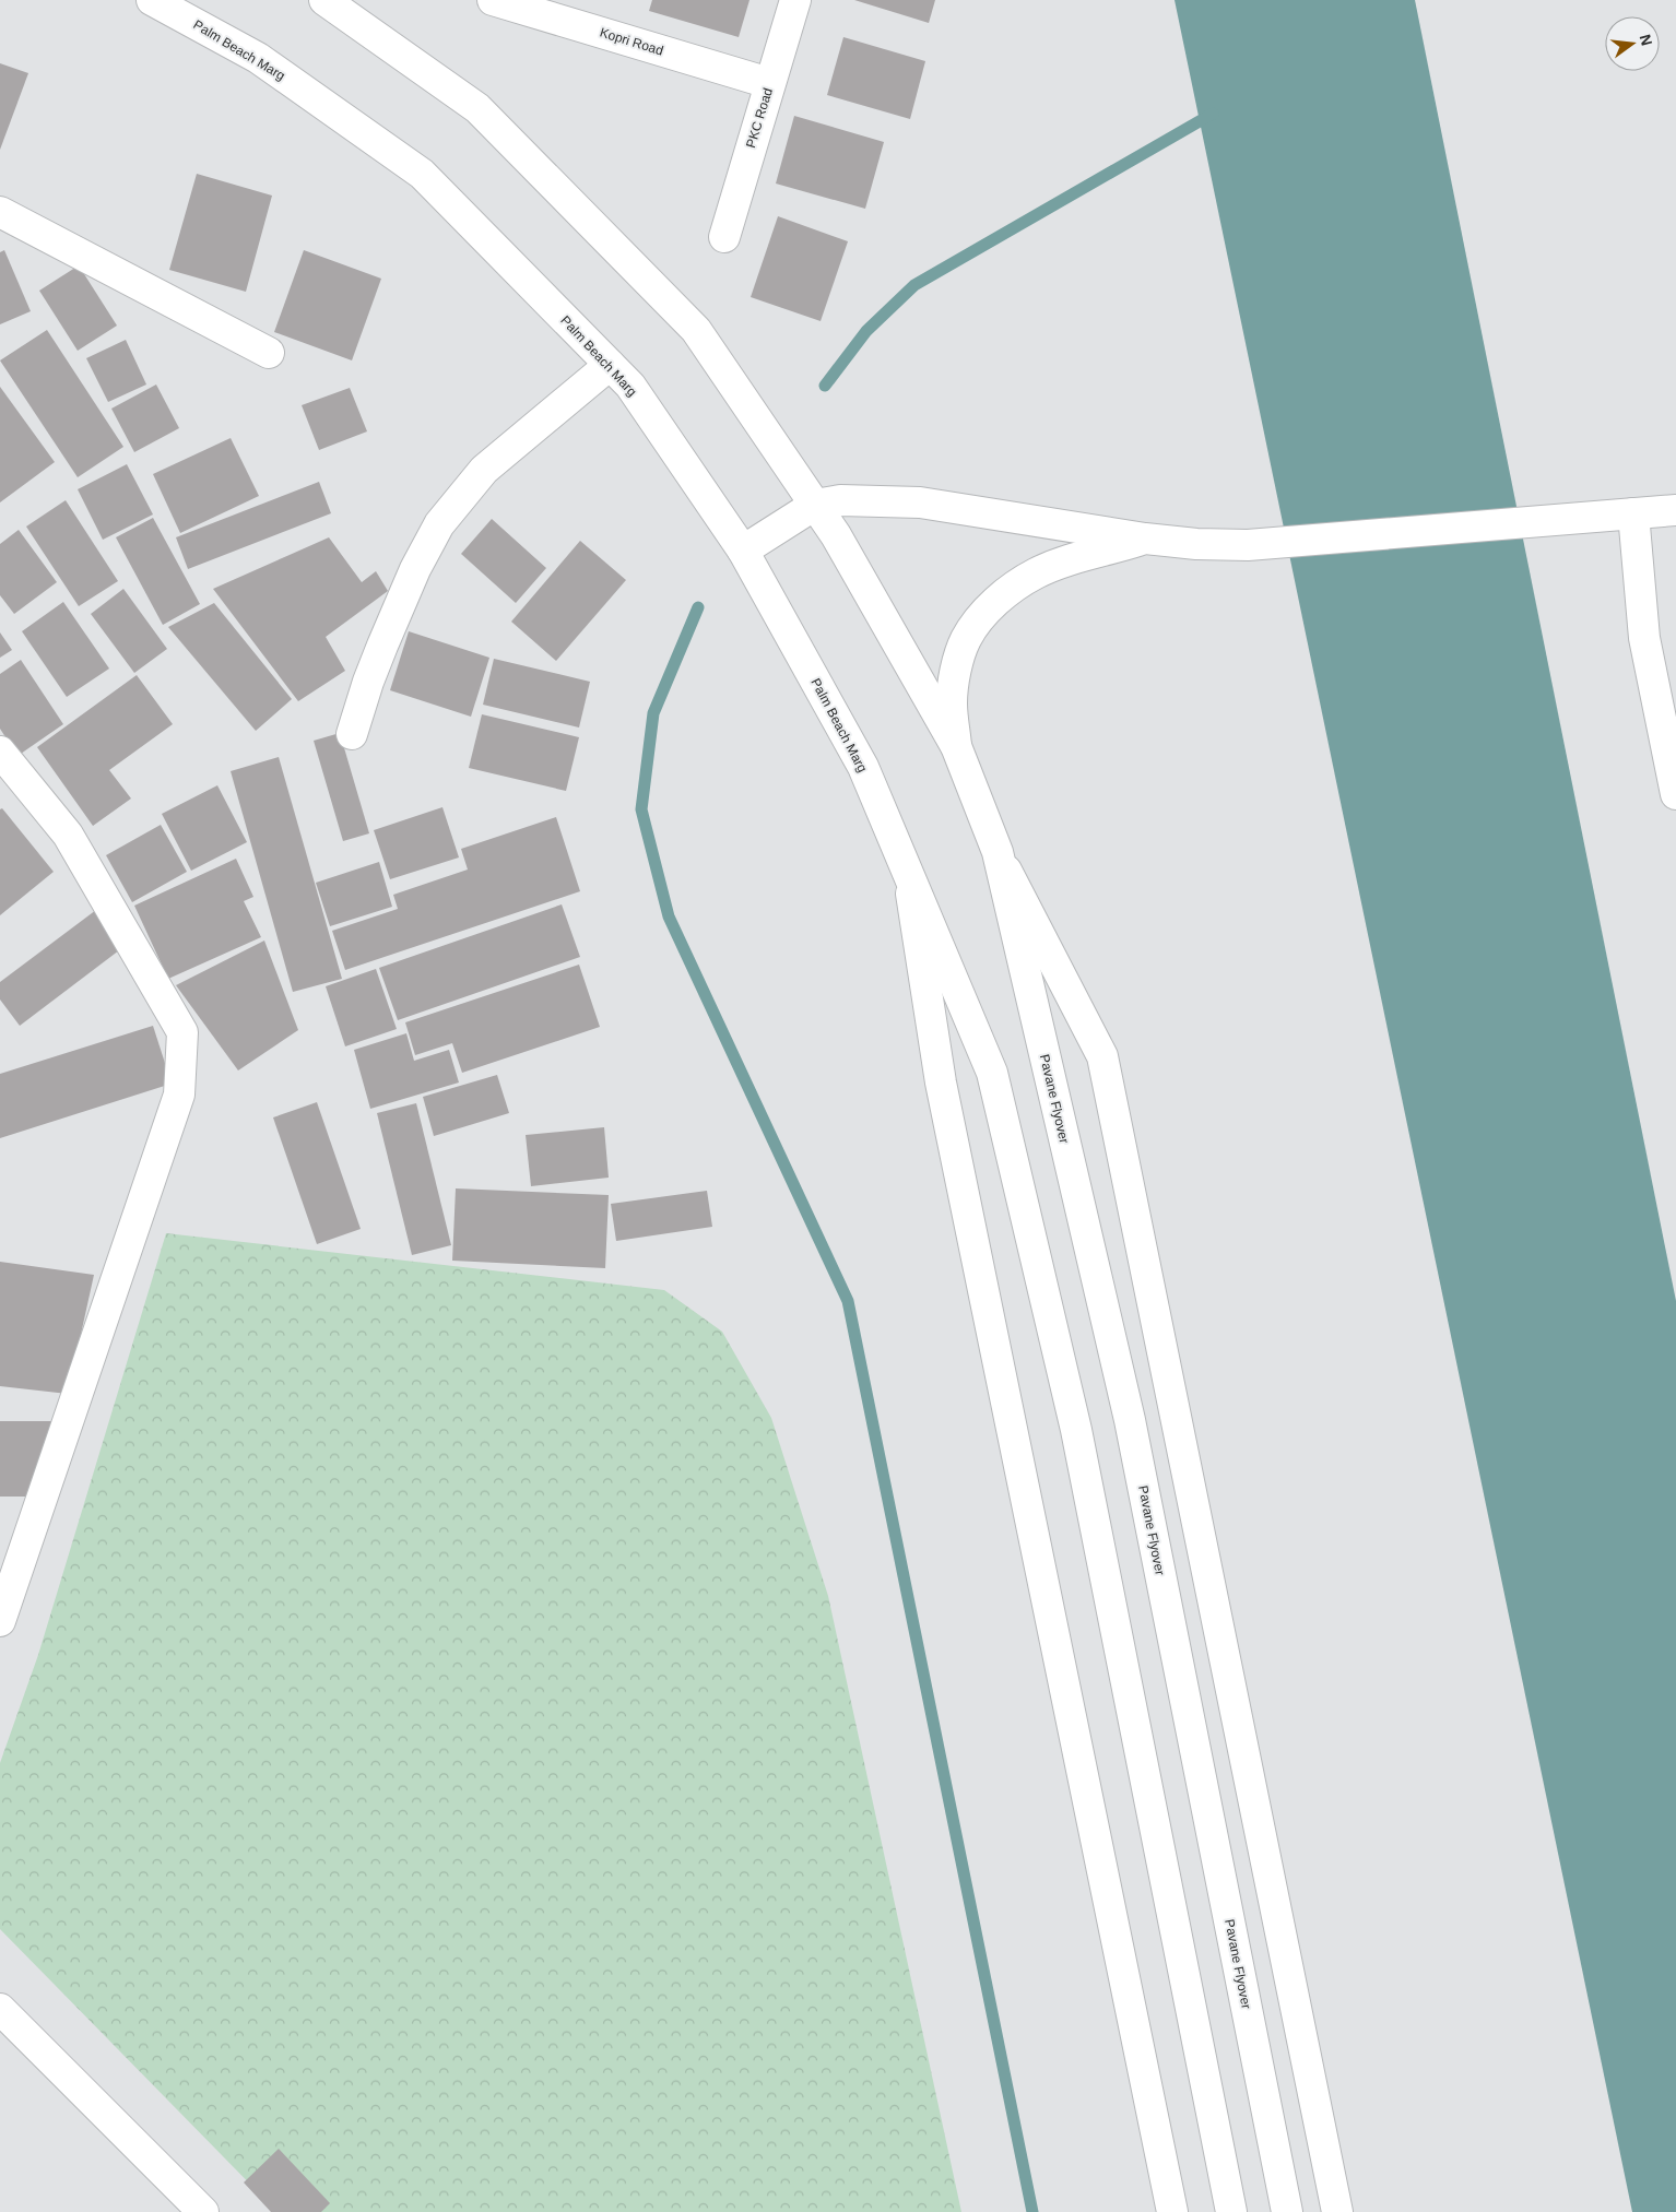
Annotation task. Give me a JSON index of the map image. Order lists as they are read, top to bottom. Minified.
{"streets":{"main road":["Kopri Road","Palm Beach Marg","PKC Road","Pavane Flyover"]},"crossings":[["Kopri Road","PKC Road"]],"north":"right"}
